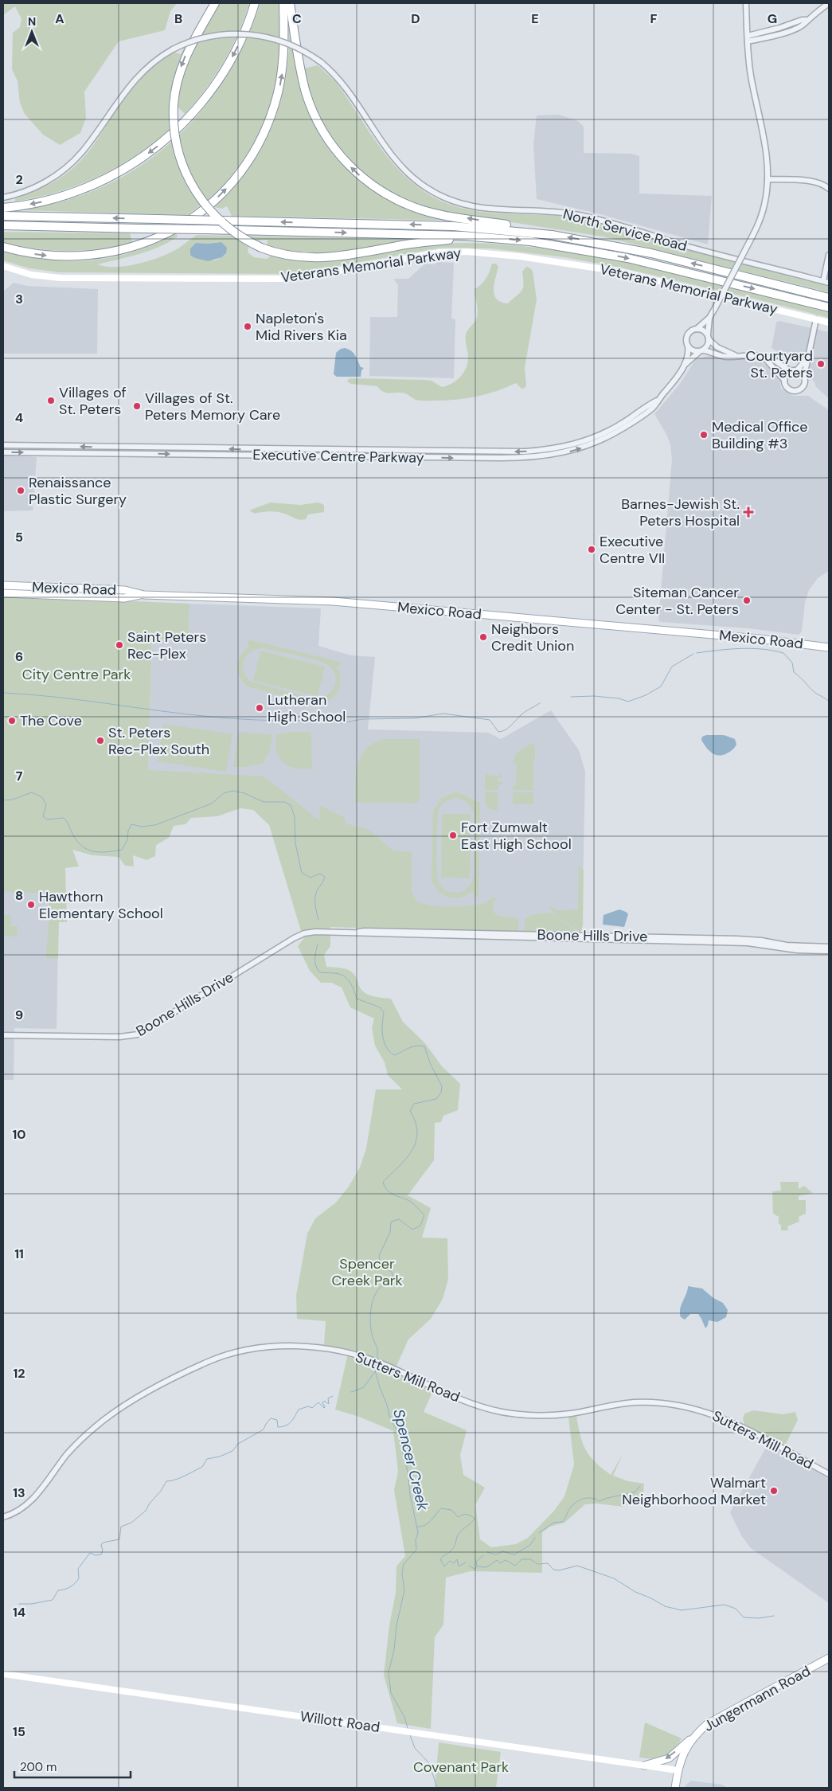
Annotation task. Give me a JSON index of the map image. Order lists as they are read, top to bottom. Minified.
{"streets":{"main road":["Veterans Memorial Parkway","Mexico Road","Jungermann Road","Willott Road"],"street":["North Service Road","Executive Centre Parkway","Boone Hills Drive","Sutters Mill Road"]},"crossings":[["Jungermann Road","Willott Road"]],"water":["Spencer Creek"],"parks":["City Centre Park","Spencer Creek Park","Covenant Park"],"places":{"other":["Napleton's Mid Rivers Kia","Courtyard St. Peters","Villages of St. Peters","Villages of St. Peters Memory Care","Medical Office Building #3","Renaissance Plastic Surgery","Executive Centre VII","Siteman Cancer Center - St. Peters","Neighbors Credit Union","Saint Peters Rec-Plex","Lutheran High School","The Cove","St. Peters Rec-Plex South","Fort Zumwalt East High School","Hawthorn Elementary School","Walmart Neighborhood Market"],"health":["Barnes-Jewish St. Peters Hospital"]},"scale_bar":"200 m","north":"top","grid":{"columns":["A","B","C","D","E","F","G"],"rows":["2","3","4","5","6","7","8","9","10","11","12","13","14","15"]}}
